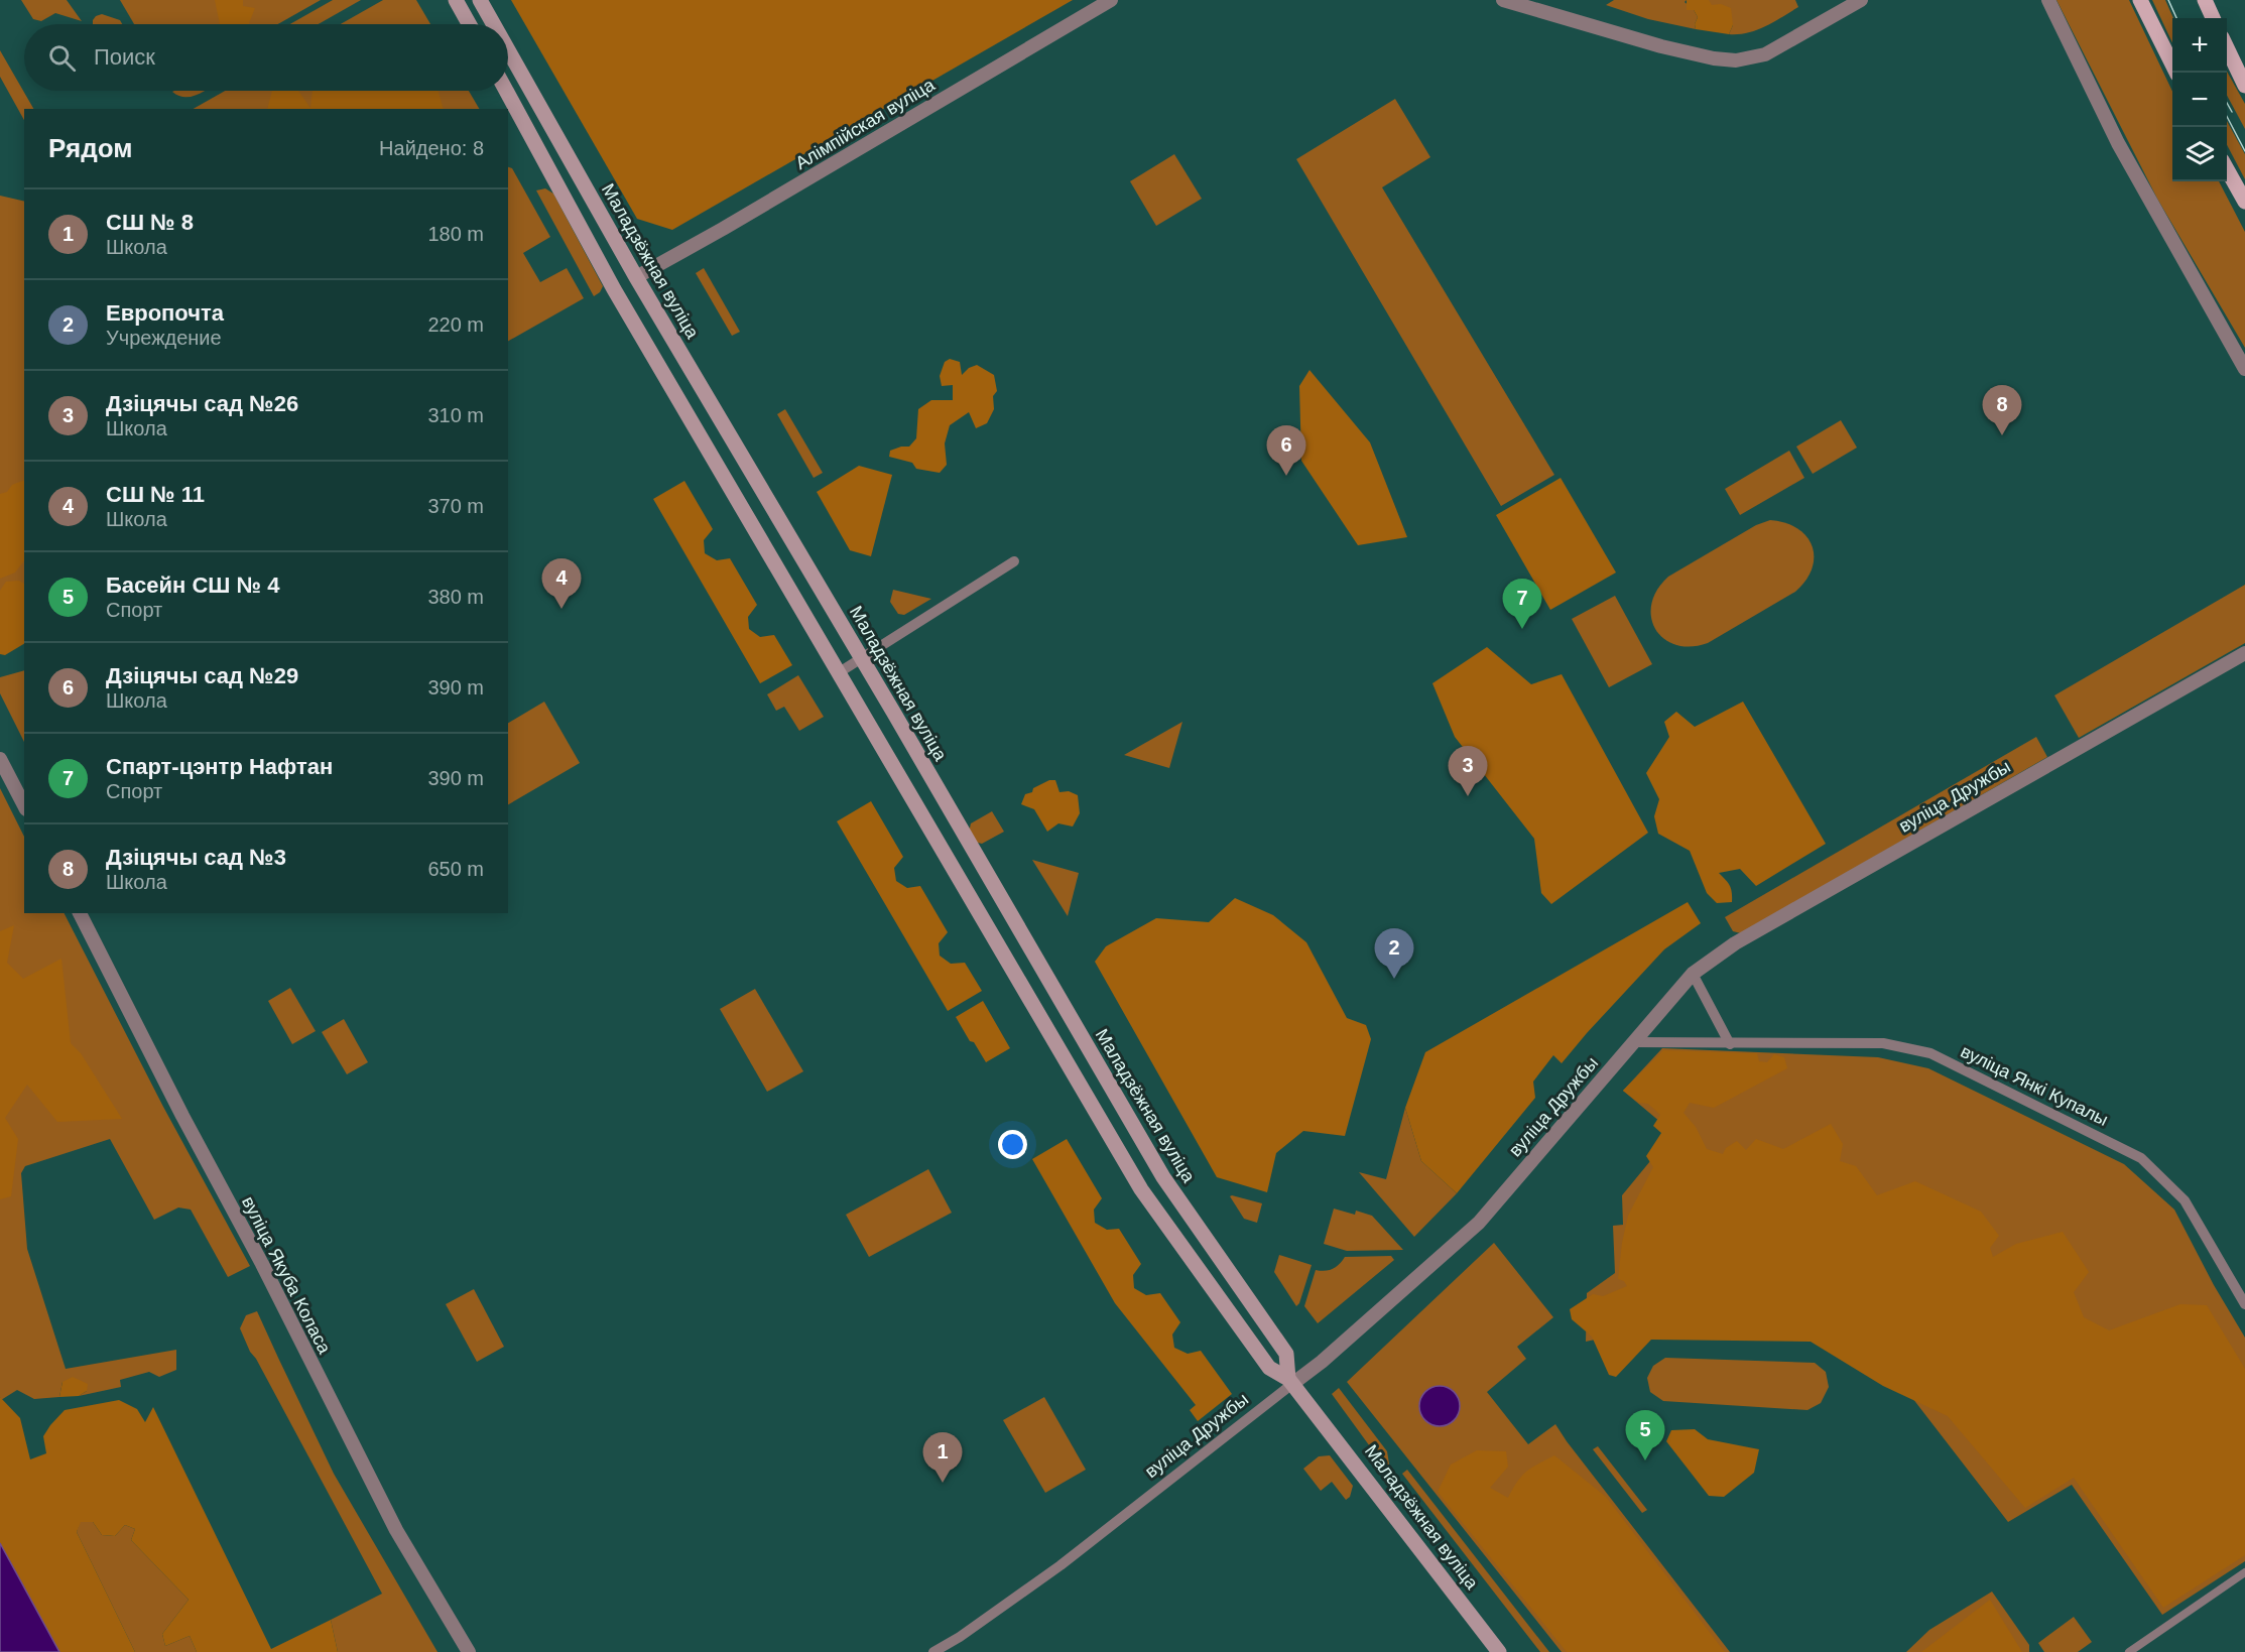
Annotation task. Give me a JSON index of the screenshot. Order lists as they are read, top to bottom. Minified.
{"streets":{"main road":["Маладзёжная вуліца"],"street":["Алімпійская вуліца","вуліца Дружбы","вуліца Янкі Купалы","вуліца Якуба Коласа"]},"crossings":[["Алімпійская вуліца","Маладзёжная вуліца"],["Маладзёжная вуліца","вуліца Дружбы"],["вуліца Дружбы","вуліца Янкі Купалы"]],"page":{"map_buttons":["+","−"],"search":"Поиск","heading":["Рядом","Найдено: 8"],"list":[{"mark":"1","name":"СШ № 8","note":"Школа","value":"180 m"},{"mark":"2","name":"Европочта","note":"Учреждение","value":"220 m"},{"mark":"3","name":"Дзіцячы сад №26","note":"Школа","value":"310 m"},{"mark":"4","name":"СШ № 11","note":"Школа","value":"370 m"},{"mark":"5","name":"Басейн СШ № 4","note":"Спорт","value":"380 m"},{"mark":"6","name":"Дзіцячы сад №29","note":"Школа","value":"390 m"},{"mark":"7","name":"Спарт-цэнтр Нафтан","note":"Спорт","value":"390 m"},{"mark":"8","name":"Дзіцячы сад №3","note":"Школа","value":"650 m"}],"pins":["8","6","4","7","3","2","5","1"]}}
